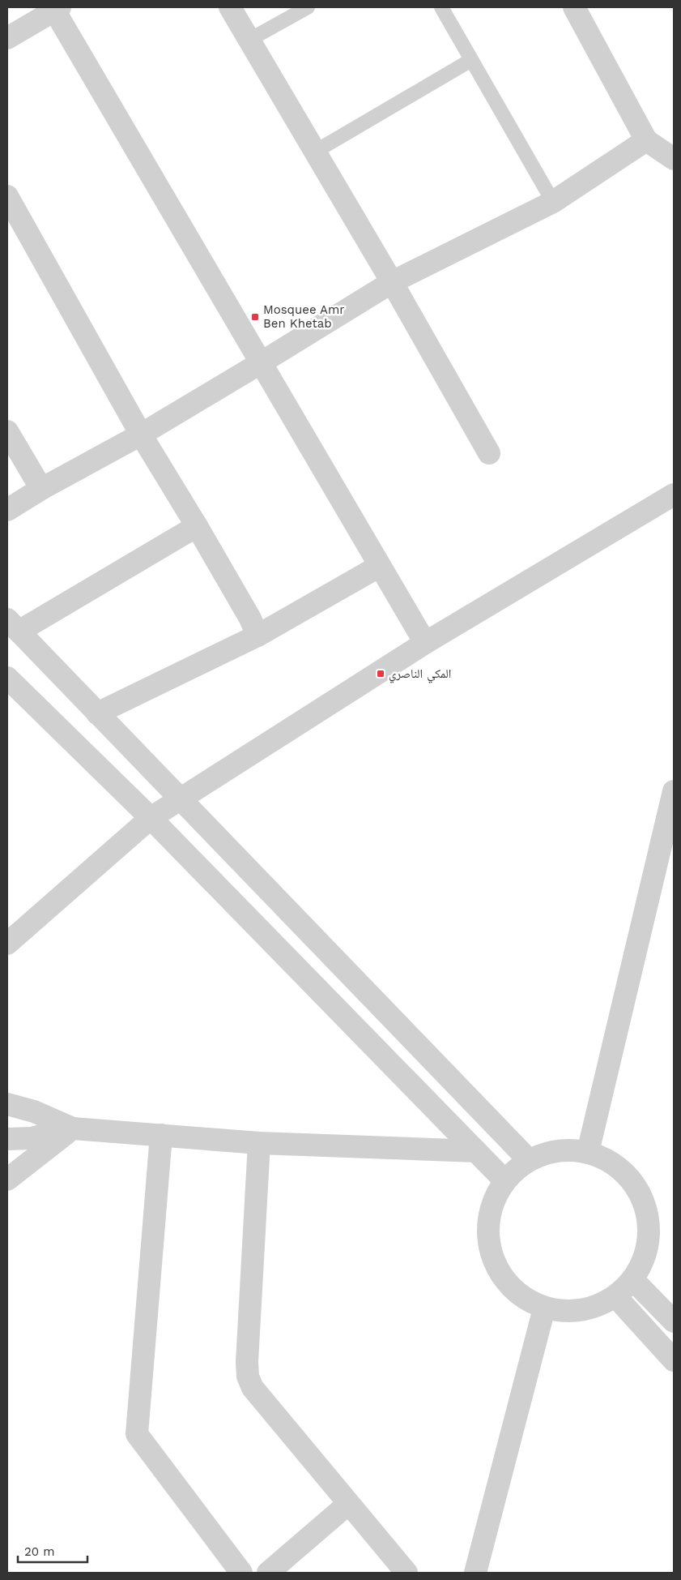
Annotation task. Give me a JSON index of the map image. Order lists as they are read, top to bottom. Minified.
{"places":{"transit":["Mosquee Amr Ben Khetab","المكي الناصري"]},"scale_bar":"20 m"}
